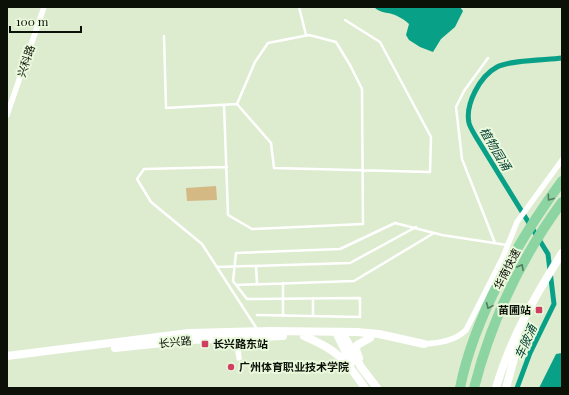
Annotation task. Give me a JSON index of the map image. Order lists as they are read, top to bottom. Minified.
{"streets":{"highway":["华南快速"],"street":["兴科路","长兴路"]},"water":["植物园涌","车陂涌"],"places":{"transit":["苗圃站","长兴路东站"],"other":["广州体育职业技术学院"]},"scale_bar":"100 m"}
